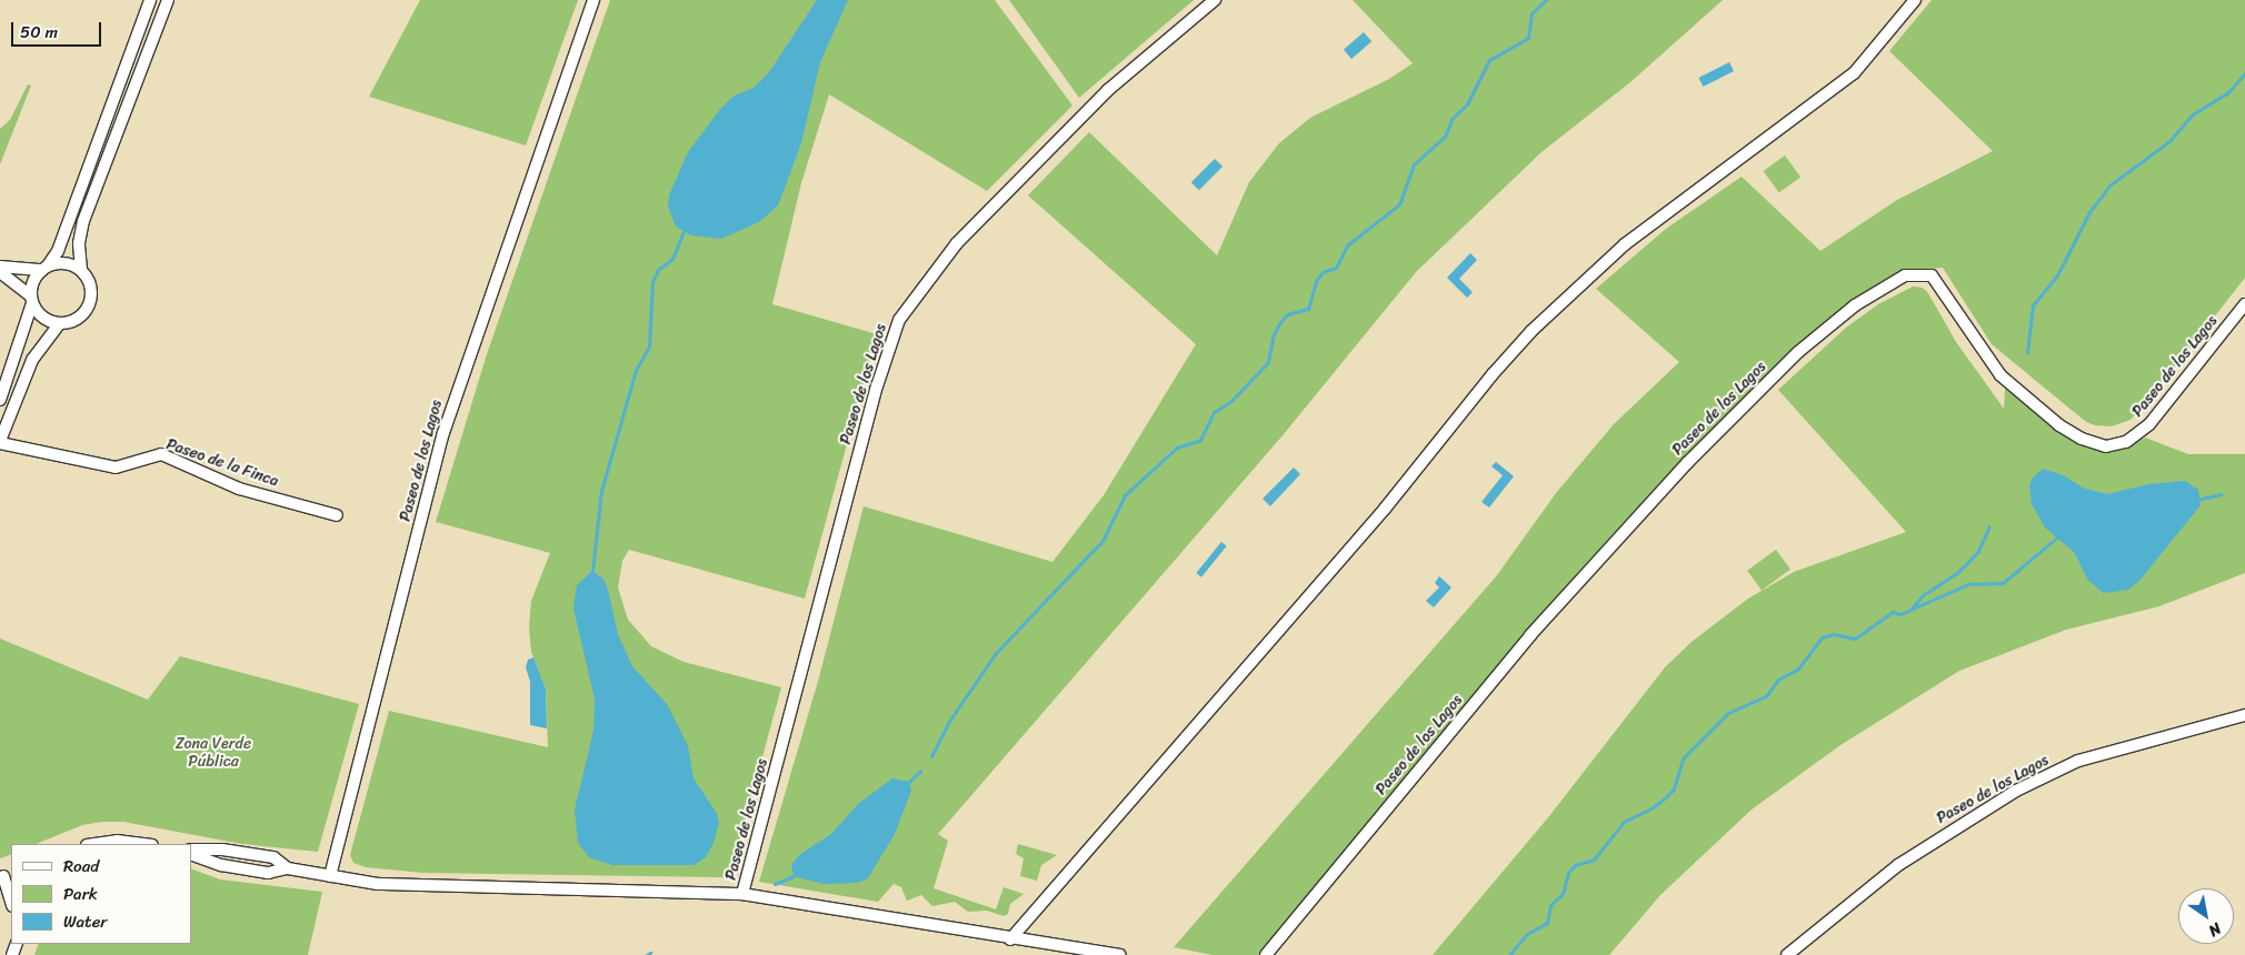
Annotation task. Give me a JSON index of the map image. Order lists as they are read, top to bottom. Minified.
{"streets":{"street":["Paseo de los Lagos","Paseo de la Finca"]},"parks":["Zona Verde Pública"],"legend":["Road","Park","Water"],"scale_bar":"50 m","north":"bottom right"}
